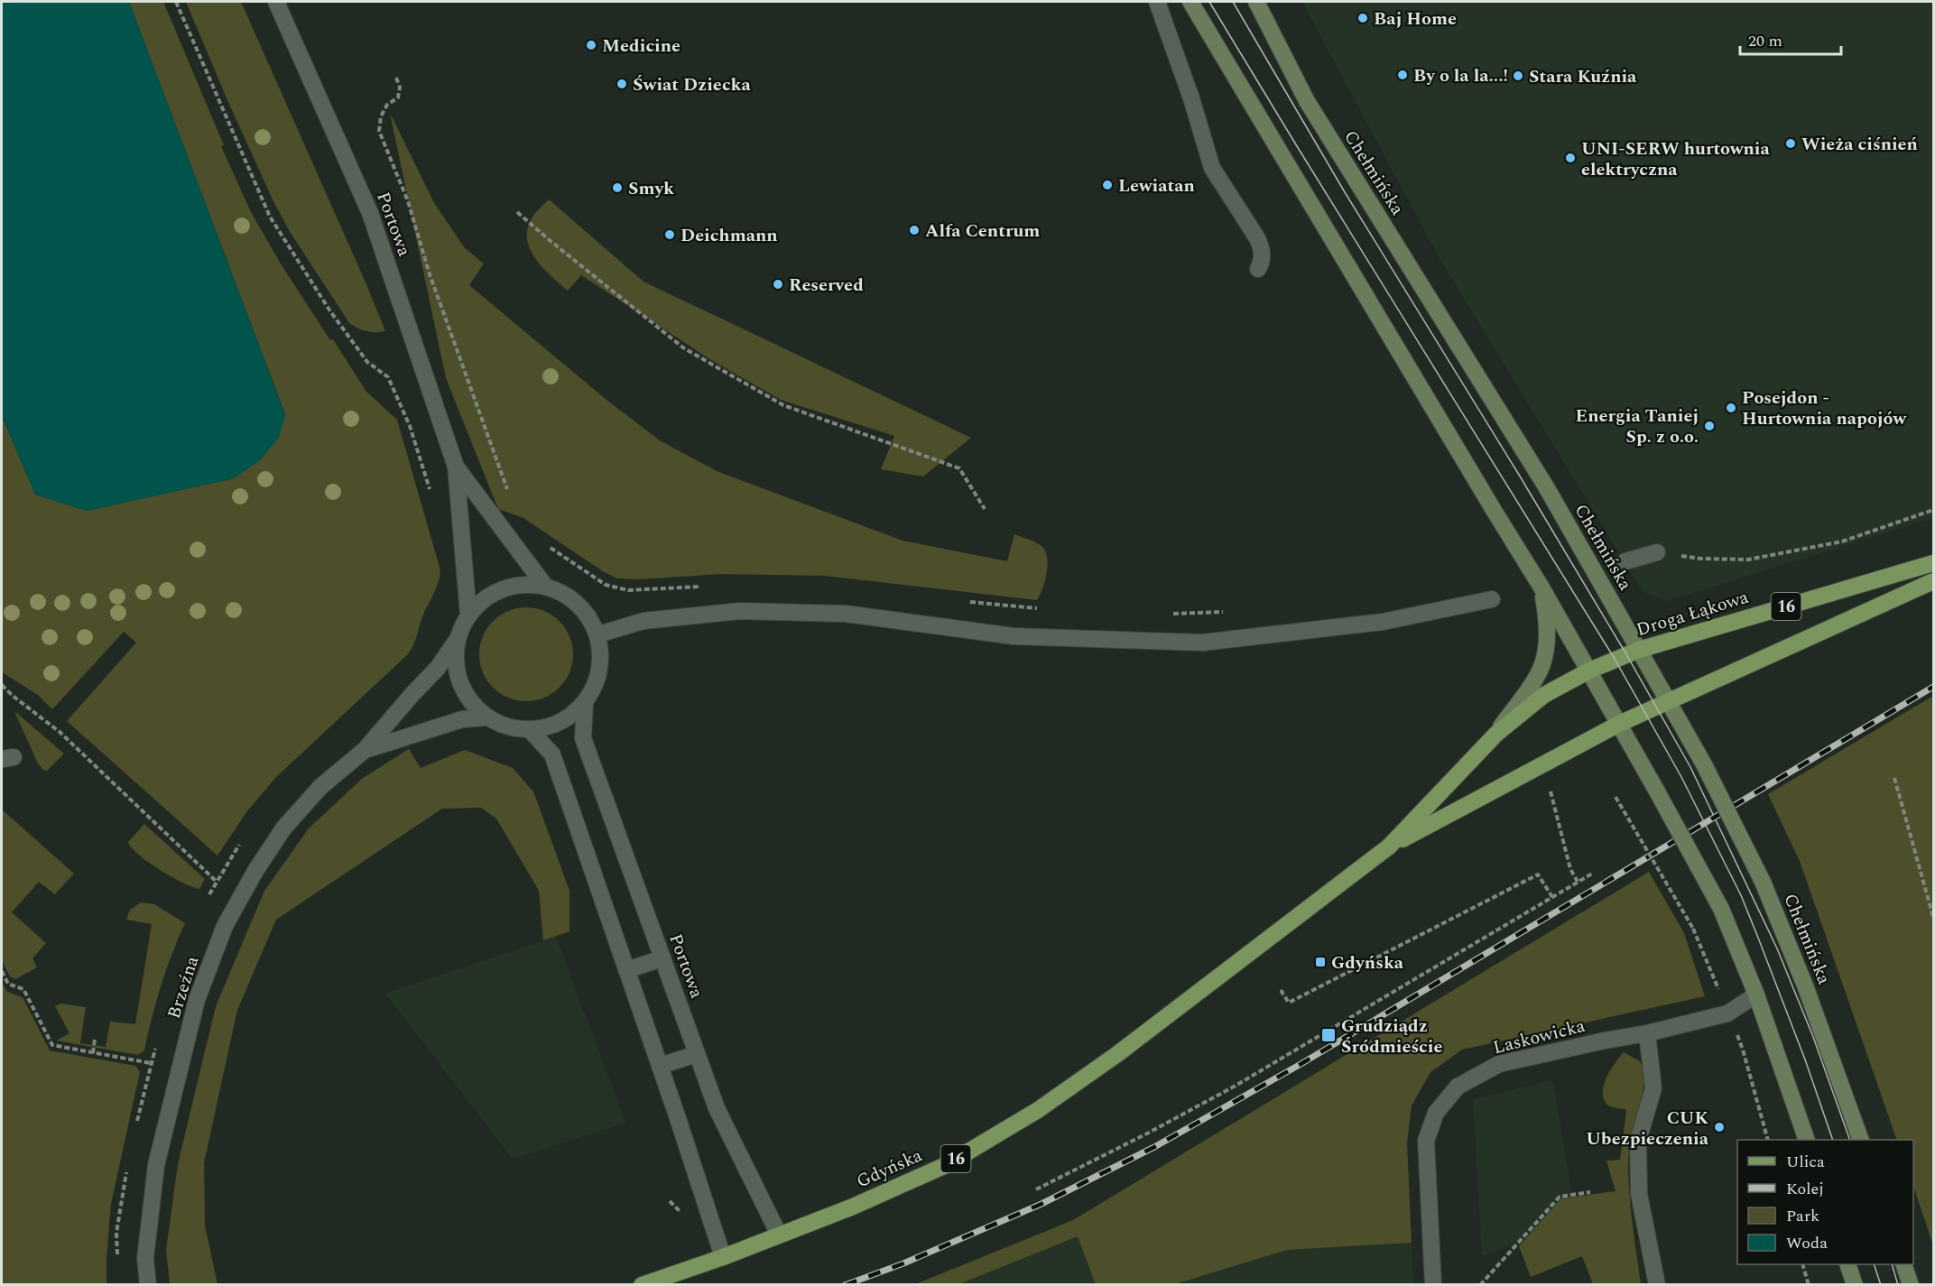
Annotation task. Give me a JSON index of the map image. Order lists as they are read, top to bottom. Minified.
{"streets":{"main road":["Chełmińska","16","Droga Łąkowa","Gdyńska"],"street":["Portowa","Brzeźna","Laskowicka"]},"crossings":[["Chełmińska","16"],["Chełmińska","Droga Łąkowa"],["Chełmińska","Gdyńska"],["Portowa","Brzeźna"],["Portowa","Gdyńska"],["16","Gdyńska"],["Droga Łąkowa","Gdyńska"]],"places":{"other":["Baj Home","Medicine","By o la la...!","Stara Kuźnia","Świat Dziecka","Wieża ciśnień","UNI-SERW hurtownia elektryczna","Lewiatan","Smyk","Alfa Centrum","Deichmann","Reserved","Posejdon - Hurtownia napojów","Energia Taniej Sp. z o.o.","CUK Ubezpieczenia"],"transit":["Gdyńska","Grudziądz Śródmieście"]},"legend":["Ulica","Kolej","Park","Woda"],"scale_bar":"20 m"}
